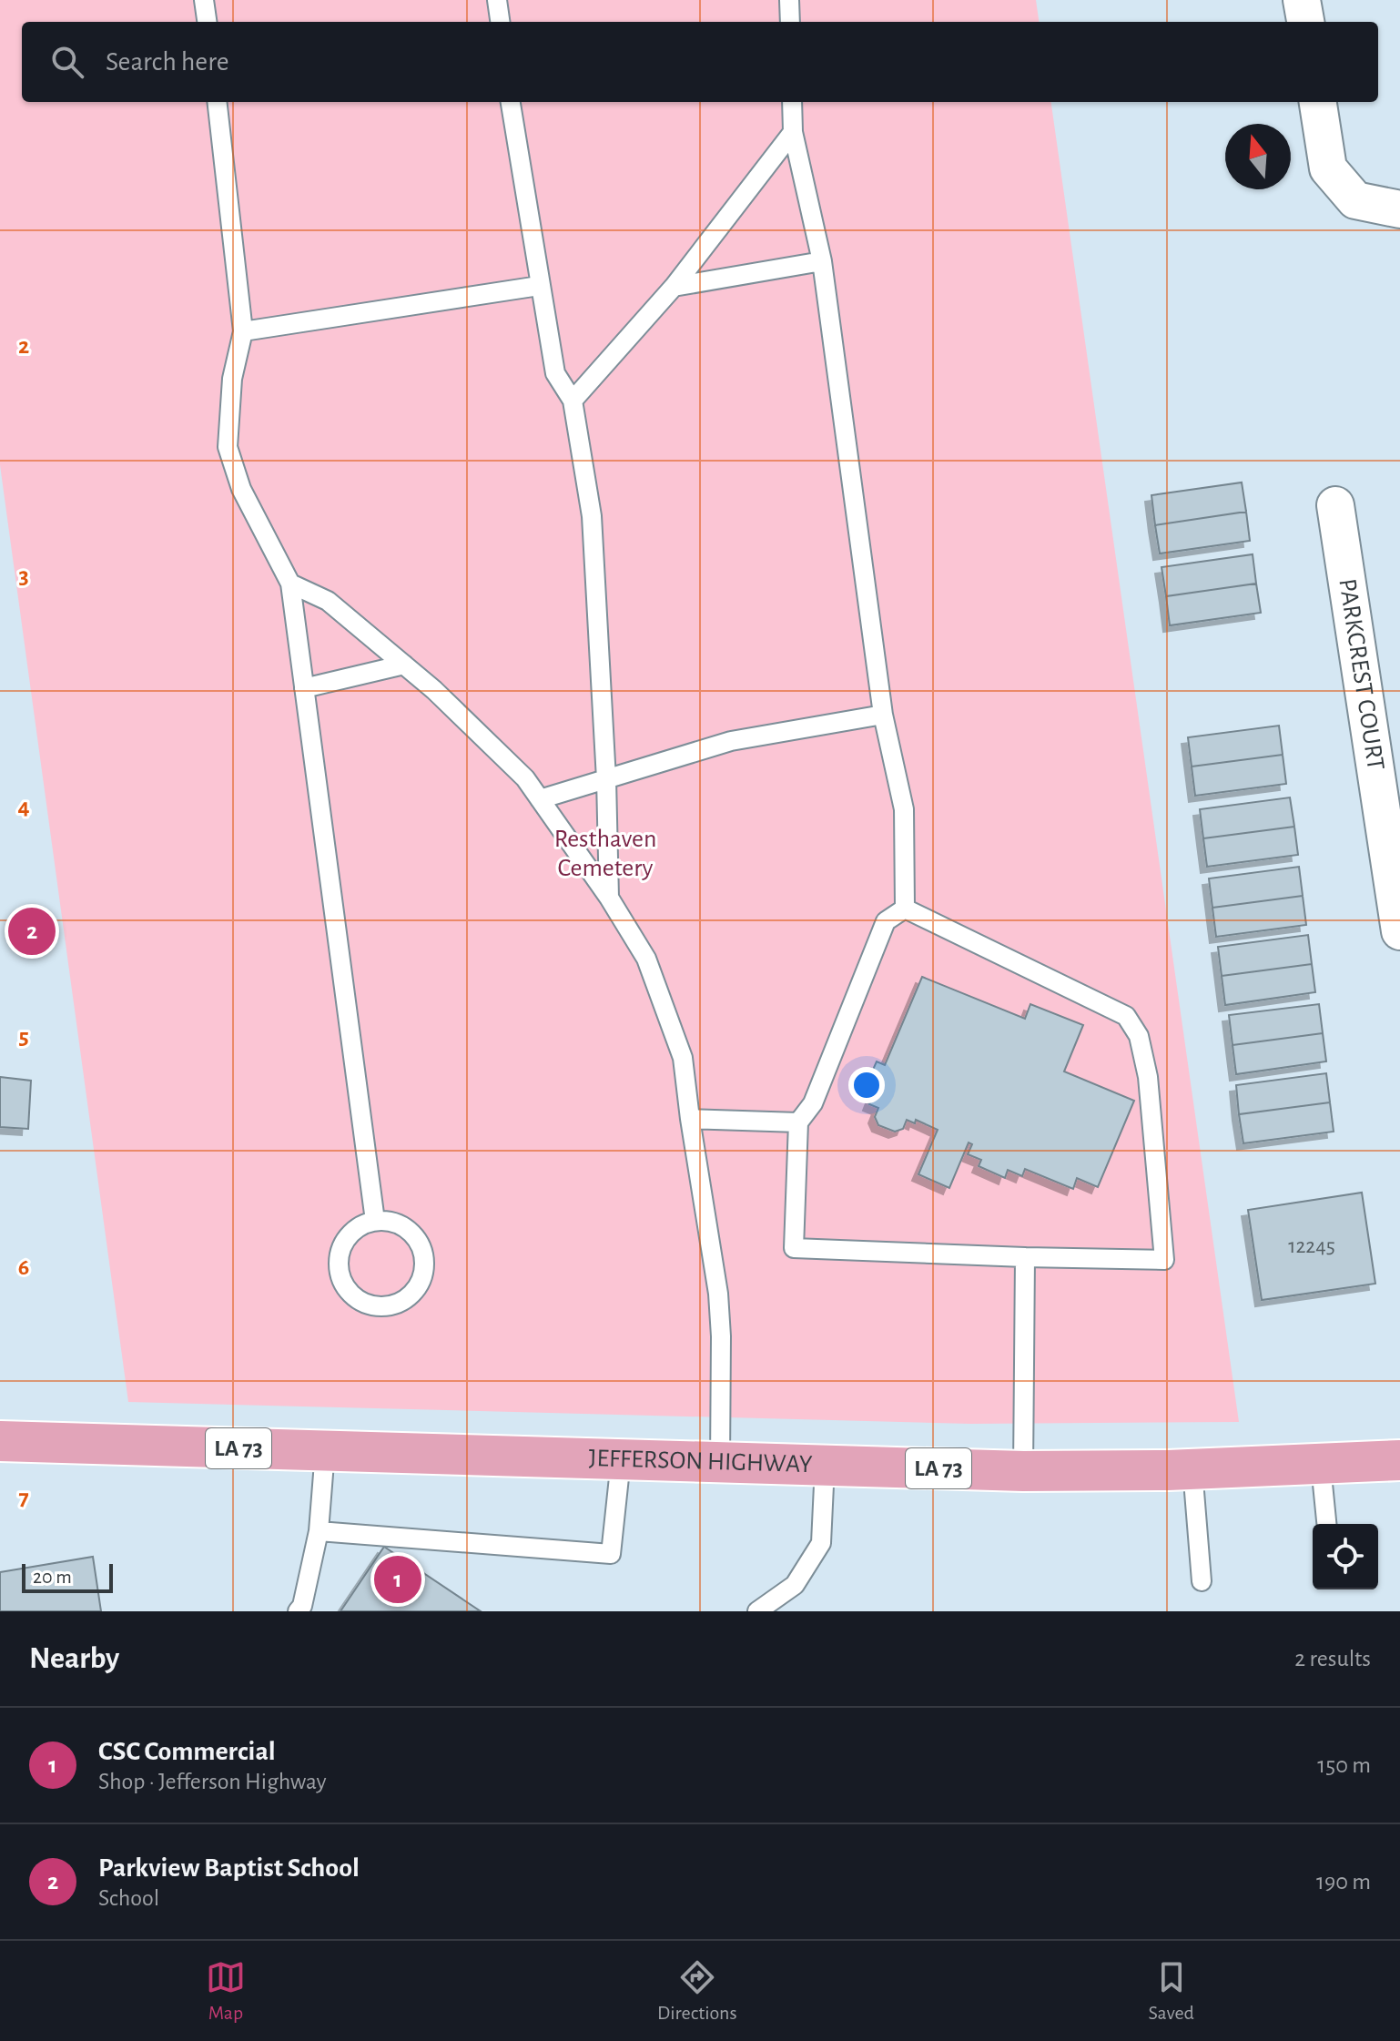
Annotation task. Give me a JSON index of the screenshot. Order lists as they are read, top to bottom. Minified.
{"streets":{"main road":["LA 73","JEFFERSON HIGHWAY"],"street":["PARKCREST COURT"]},"parks":["Resthaven Cemetery"],"house_numbers":["12245"],"scale_bar":"20 m","north":"top","page":{"search":"Search here","pins":["2","1"],"scale":"20 m","heading":["Nearby","2 results"],"list":[{"mark":"1","name":"CSC Commercial","note":"Shop · Jefferson Highway","value":"150 m"},{"mark":"2","name":"Parkview Baptist School","note":"School","value":"190 m"}],"nav":["Map","Directions","Saved"]},"grid":{"rows":["2","3","4","5","6","7"]}}
